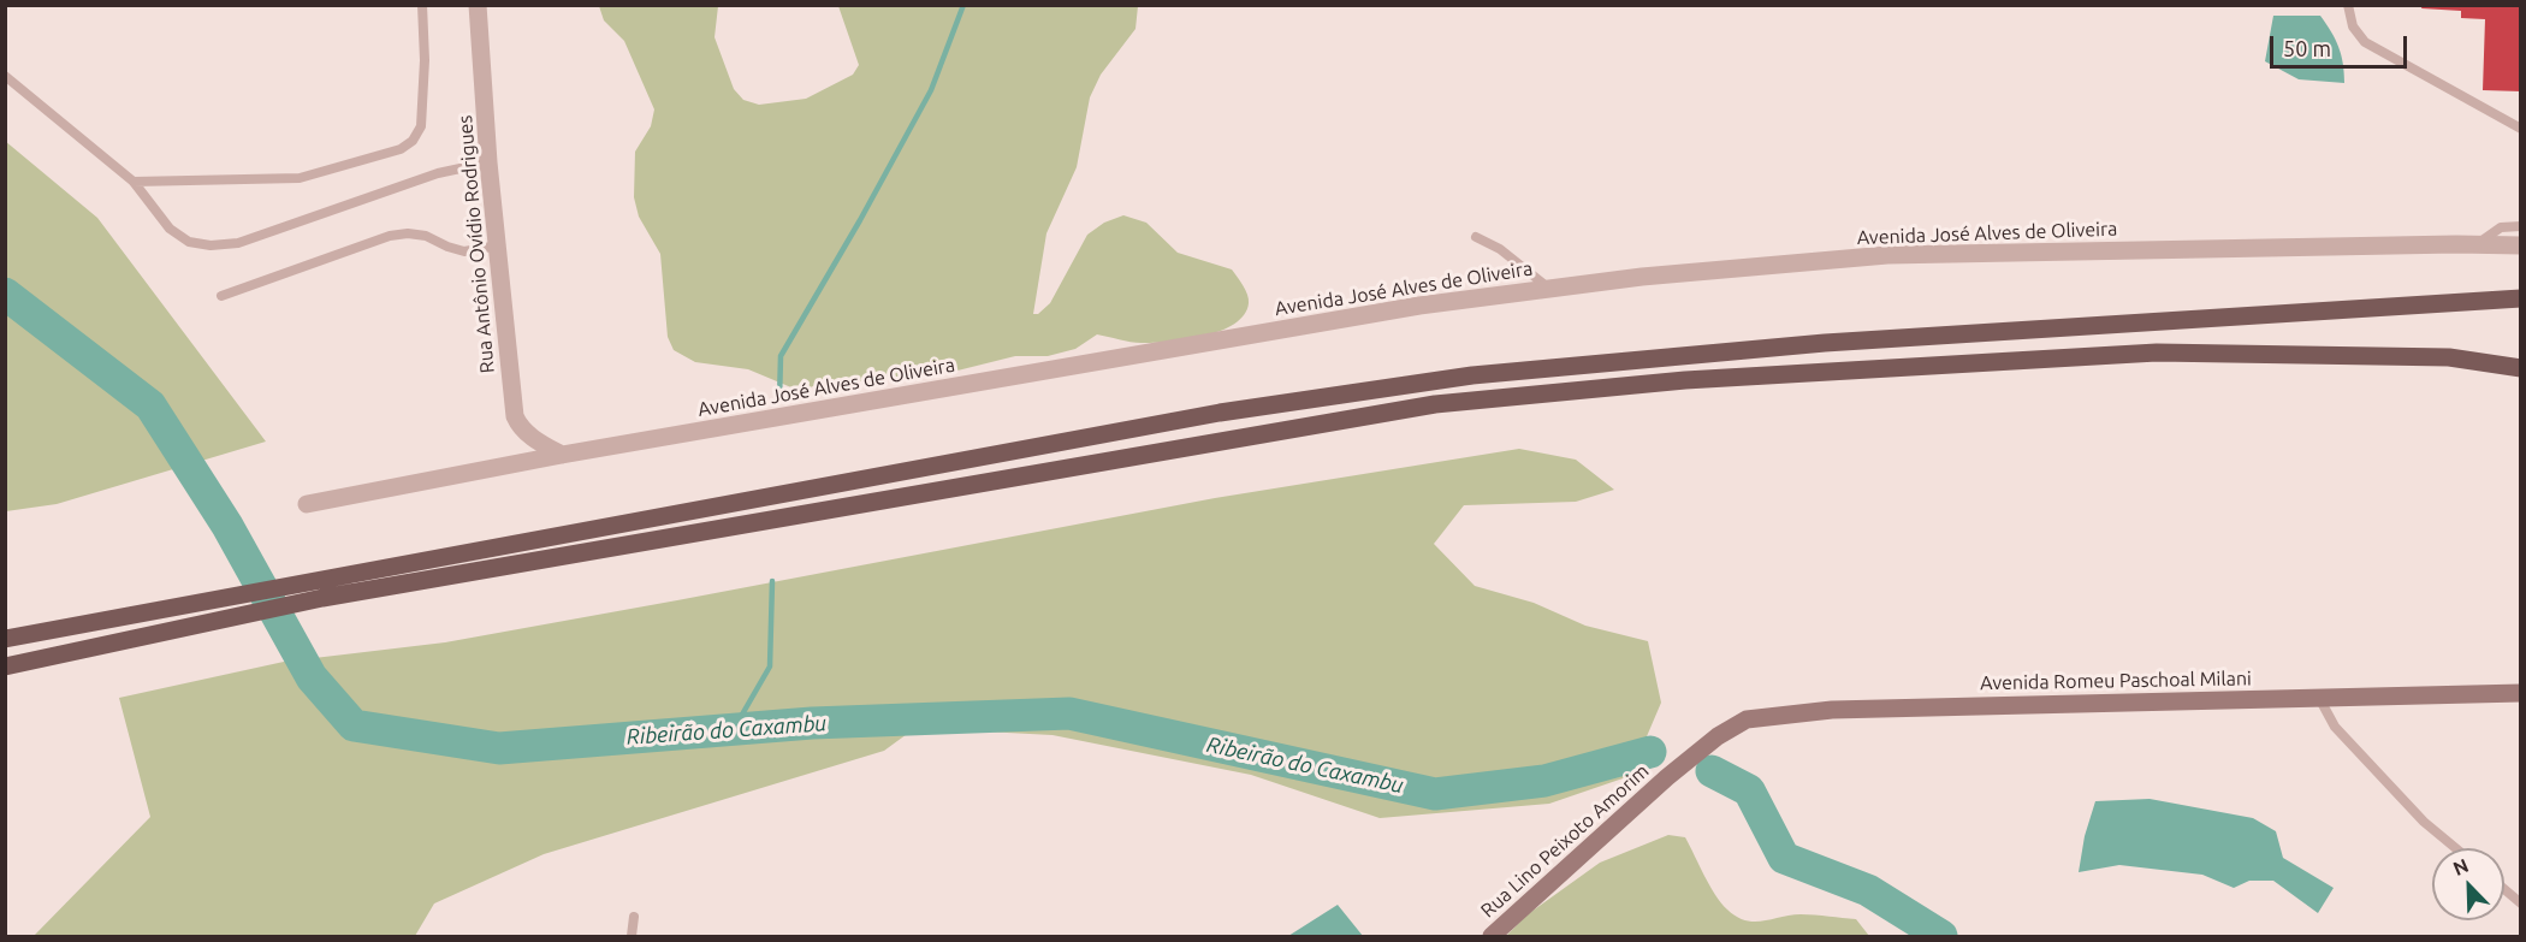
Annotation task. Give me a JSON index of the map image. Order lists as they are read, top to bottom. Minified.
{"streets":{"street":["Avenida José Alves de Oliveira","Rua Antônio Ovídio Rodrigues","Avenida Romeu Paschoal Milani","Rua Lino Peixoto Amorim"]},"crossings":[["Avenida José Alves de Oliveira","Rua Antônio Ovídio Rodrigues"],["Avenida Romeu Paschoal Milani","Rua Lino Peixoto Amorim"]],"water":["Ribeirão do Caxambu"],"scale_bar":"50 m","north":"top left"}
